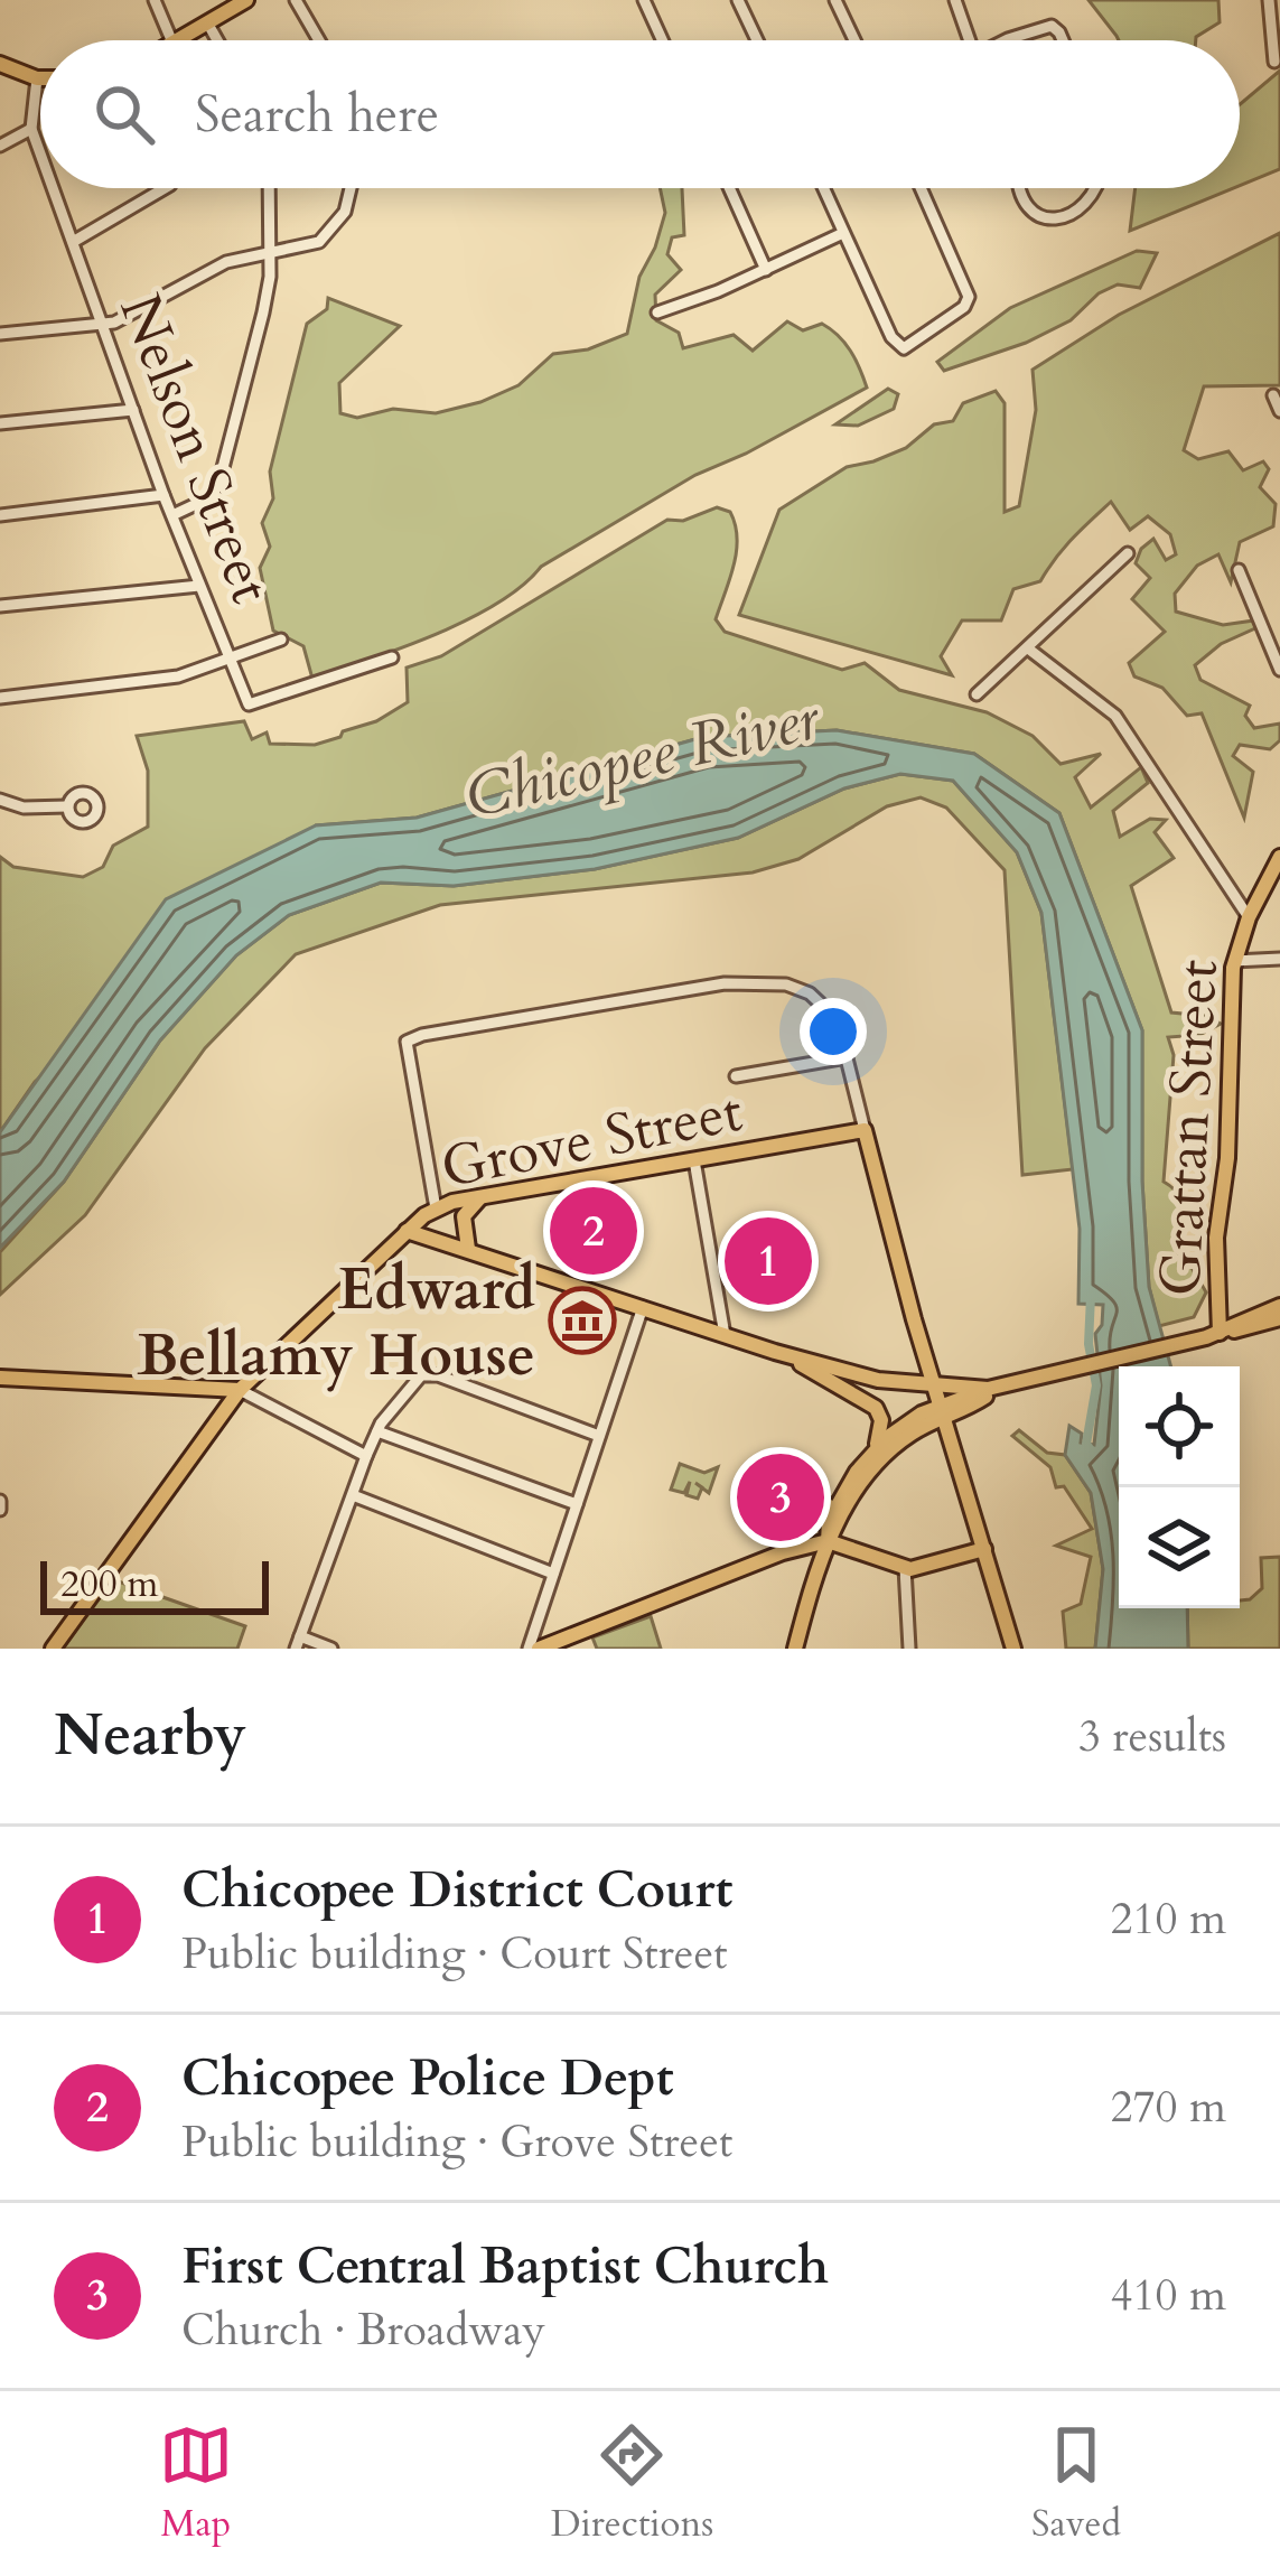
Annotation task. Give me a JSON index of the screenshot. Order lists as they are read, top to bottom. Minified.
{"streets":{"main road":["Grattan Street","Grove Street"],"street":["Nelson Street"]},"water":["Chicopee River"],"places":{"museum":["Edward Bellamy House"]},"scale_bar":"200 m","page":{"search":"Search here","pins":["2","1","3"],"scale":"200 m","heading":["Nearby","3 results"],"list":[{"mark":"1","name":"Chicopee District Court","note":"Public building · Court Street","value":"210 m"},{"mark":"2","name":"Chicopee Police Dept","note":"Public building · Grove Street","value":"270 m"},{"mark":"3","name":"First Central Baptist Church","note":"Church · Broadway","value":"410 m"}],"nav":["Map","Directions","Saved"]}}
